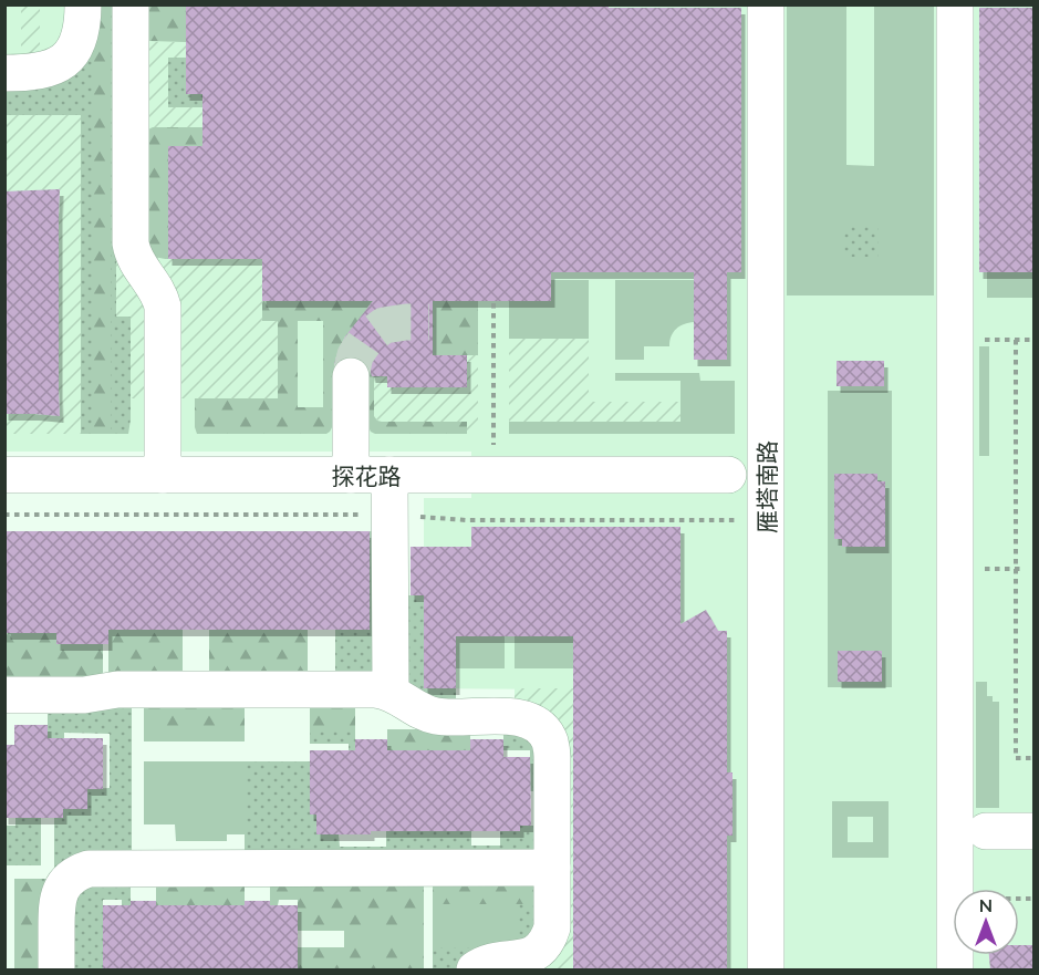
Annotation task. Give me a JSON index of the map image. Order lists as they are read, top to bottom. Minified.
{"streets":{"street":["探花路","雁塔南路"]},"north":"top"}
